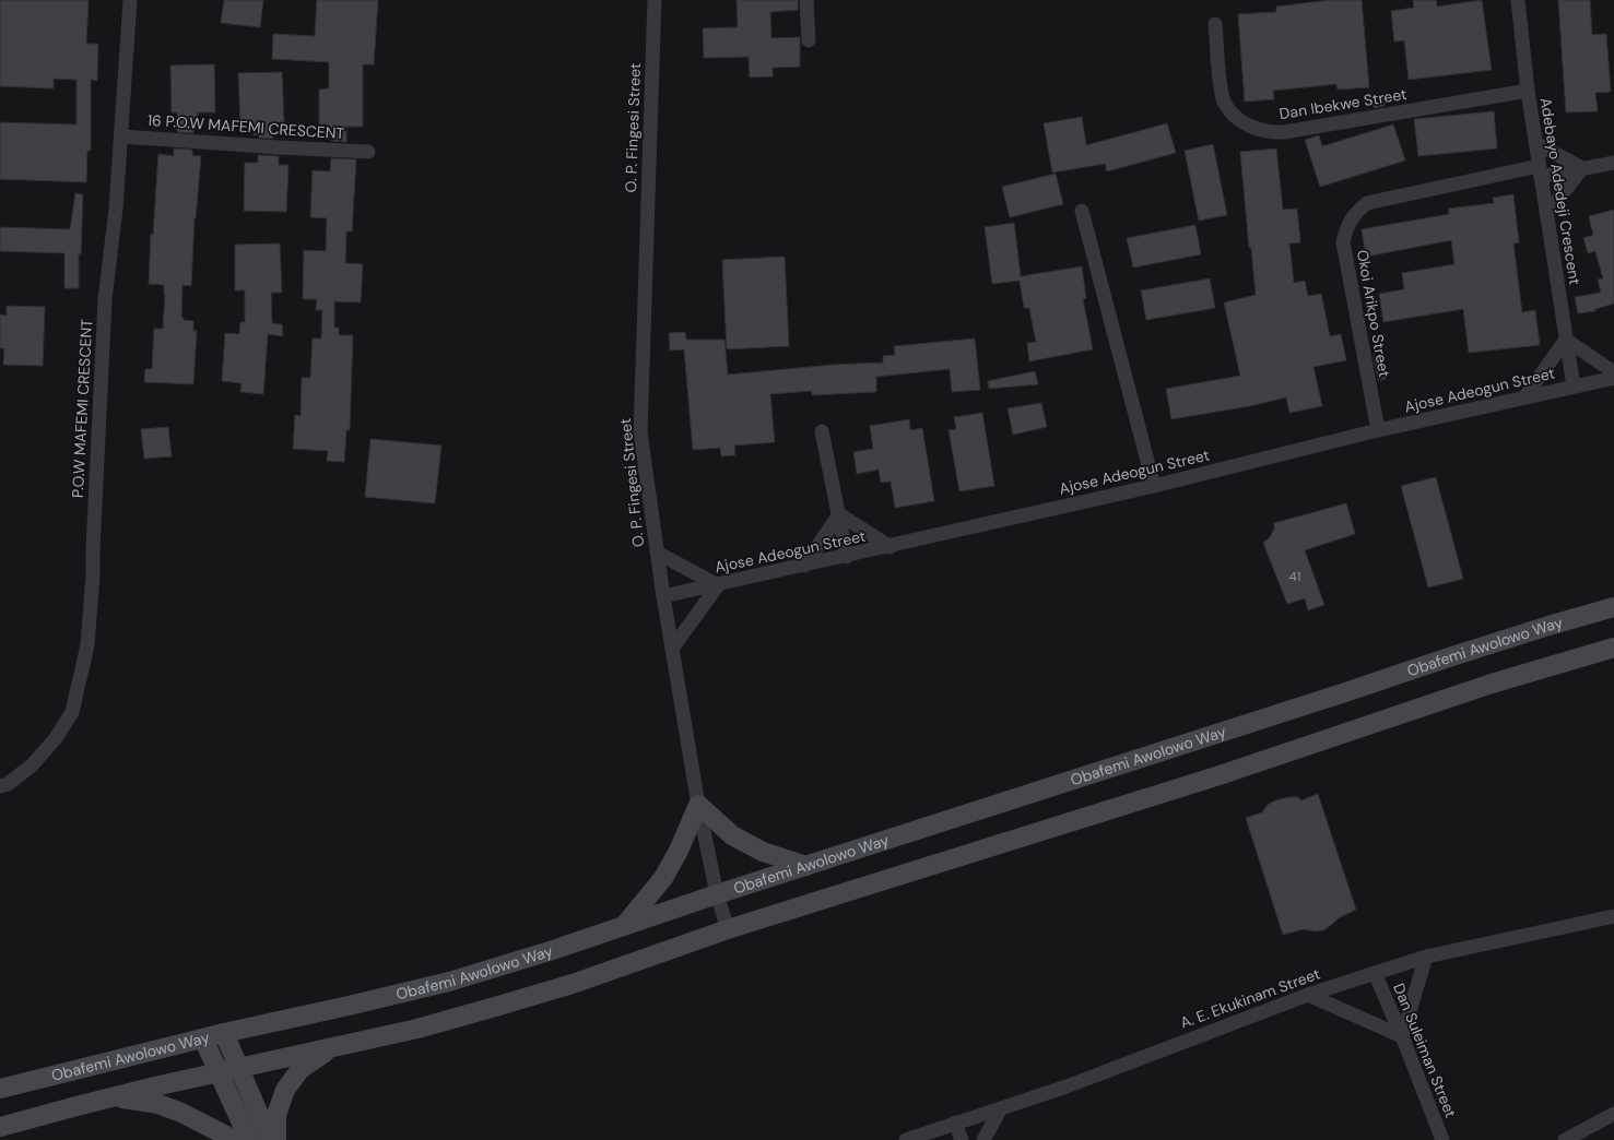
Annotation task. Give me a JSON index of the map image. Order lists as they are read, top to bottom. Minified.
{"streets":{"main road":["Obafemi Awolowo Way"],"street":["Dan Ibekwe Street","16 P.O.W MAFEMI CRESCENT","O. P. Fingesi Street","Adebayo Adedeji Crescent","Okoi Arikpo Street","Ajose Adeogun Street","P.O.W MAFEMI CRESCENT","A. E. Ekukinam Street","Dan Suleiman Street"]},"crossings":[["Dan Ibekwe Street","Adebayo Adedeji Crescent"],["16 P.O.W MAFEMI CRESCENT","P.O.W MAFEMI CRESCENT"],["O. P. Fingesi Street","Ajose Adeogun Street"],["O. P. Fingesi Street","Obafemi Awolowo Way"],["Adebayo Adedeji Crescent","Okoi Arikpo Street"],["Adebayo Adedeji Crescent","Ajose Adeogun Street"],["Okoi Arikpo Street","Ajose Adeogun Street"],["A. E. Ekukinam Street","Dan Suleiman Street"]],"house_numbers":["41"]}
